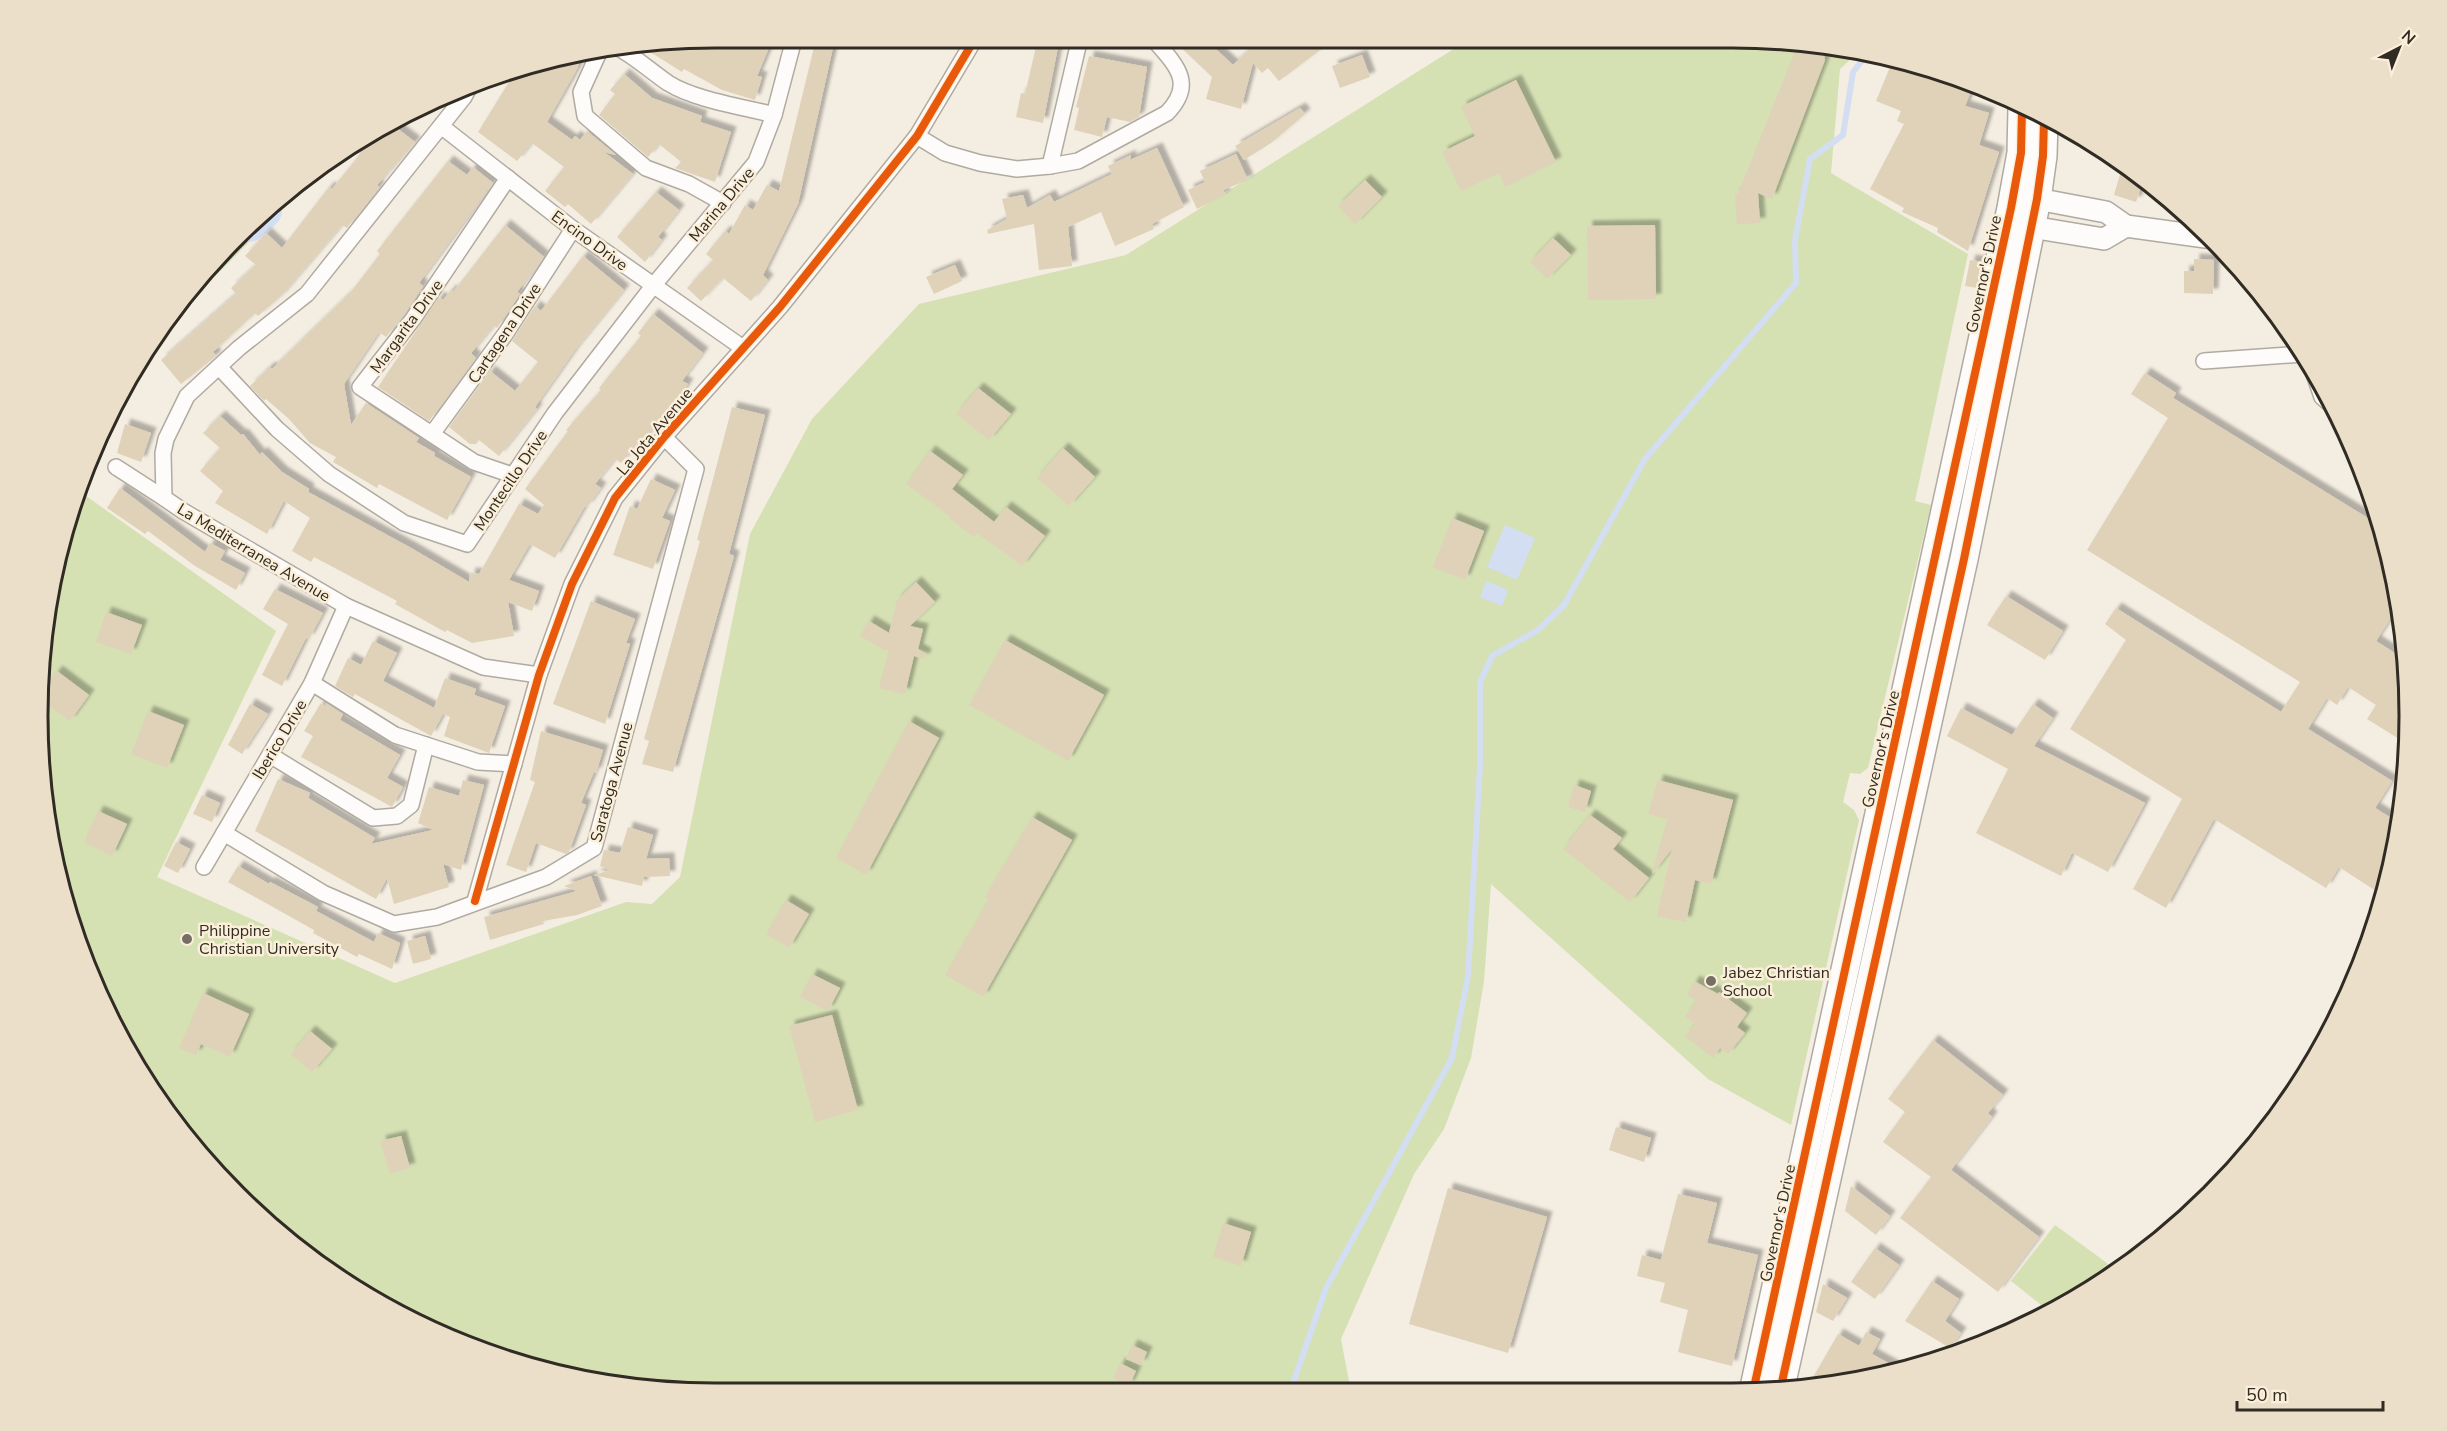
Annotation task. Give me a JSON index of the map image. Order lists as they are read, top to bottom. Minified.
{"streets":{"highway":["Governor's Drive"],"street":["Marina Drive","Encino Drive","Margarita Drive","Cartagena Drive","La Jota Avenue","Montecillo Drive","La Mediterranea Avenue","Iberico Drive","Saratoga Avenue"]},"crossings":[["Marina Drive","Encino Drive"],["Marina Drive","Montecillo Drive"],["Encino Drive","Margarita Drive"],["Encino Drive","Cartagena Drive"],["Encino Drive","La Jota Avenue"],["Encino Drive","Montecillo Drive"],["Encino Drive","La Mediterranea Avenue"],["Margarita Drive","Cartagena Drive"],["Margarita Drive","Montecillo Drive"],["La Jota Avenue","La Mediterranea Avenue"],["La Jota Avenue","Saratoga Avenue"],["Montecillo Drive","La Mediterranea Avenue"],["La Mediterranea Avenue","Iberico Drive"],["Iberico Drive","Saratoga Avenue"]],"places":["Philippine Christian University","Jabez Christian School"],"scale_bar":"50 m","north":"top right"}
